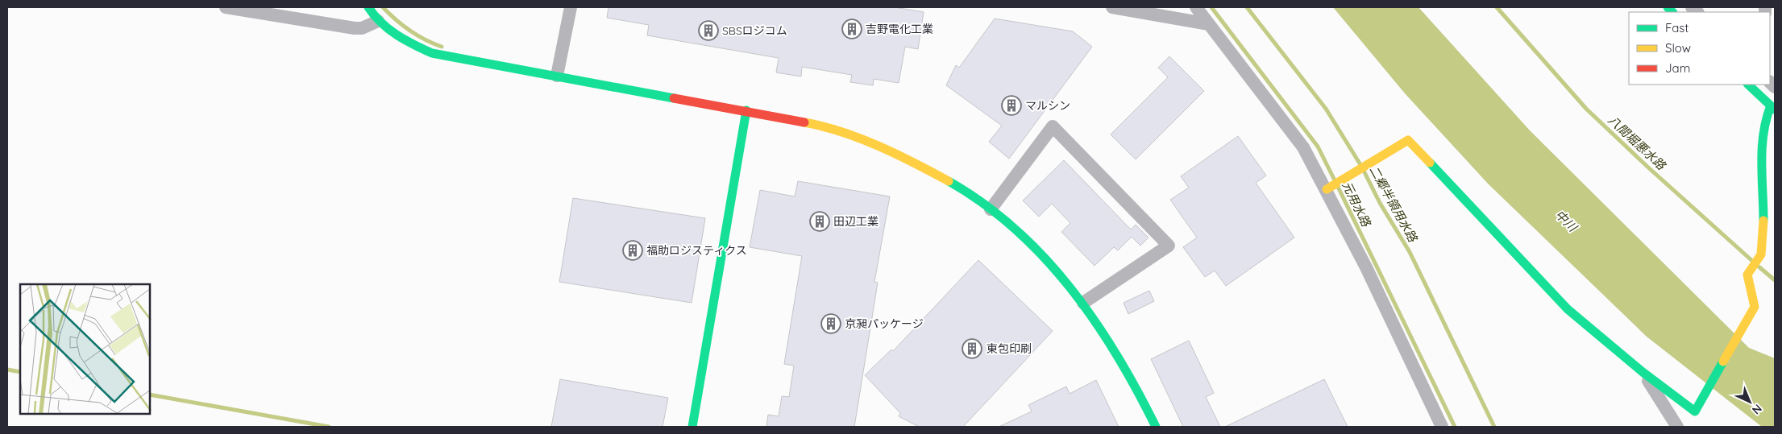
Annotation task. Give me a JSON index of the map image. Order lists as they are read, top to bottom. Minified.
{"water":["八間堀悪水路","元用水路","二郷半領用水路","中川"],"places":{"building":["吉野電化工業","SBSロジコム","マルシン","田辺工業","福助ロジスティクス","京昶パッケージ","東包印刷"]},"legend":["Fast","Slow","Jam"],"north":"bottom right"}
